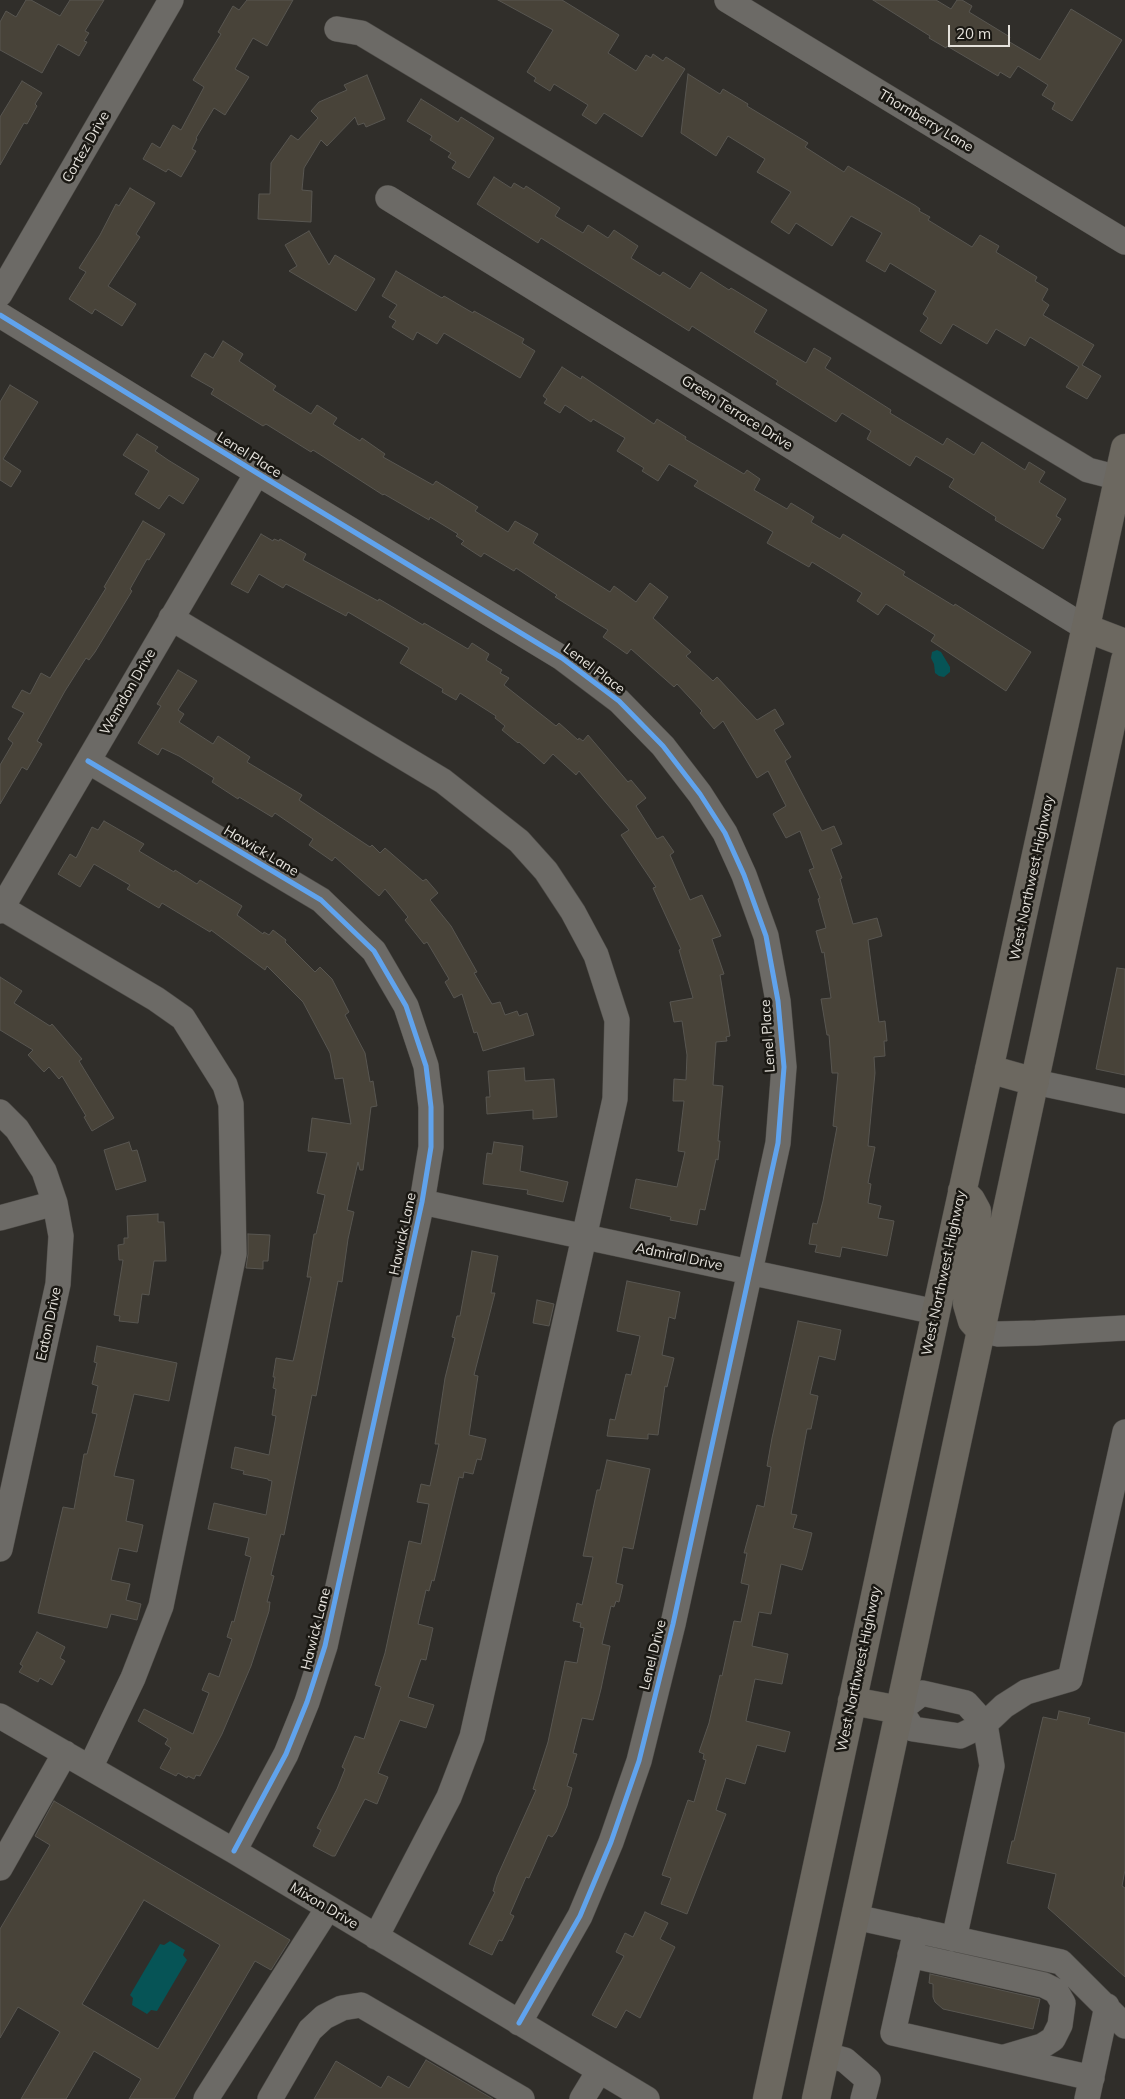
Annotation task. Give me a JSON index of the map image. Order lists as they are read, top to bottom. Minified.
{"streets":{"main road":["West Northwest Highway"],"street":["Thornberry Lane","Cortez Drive","Green Terrace Drive","Lenel Place","Wemdon Drive","Hawick Lane","Admiral Drive","Eaton Drive","Lenel Drive","Mixon Drive"]},"crossings":[["Green Terrace Drive","West Northwest Highway"],["Lenel Place","Wemdon Drive"],["Lenel Place","Admiral Drive"],["Lenel Place","Lenel Drive"],["Wemdon Drive","Hawick Lane"],["Hawick Lane","Admiral Drive"],["Hawick Lane","Mixon Drive"],["West Northwest Highway","Admiral Drive"],["Admiral Drive","Lenel Drive"],["Lenel Drive","Mixon Drive"]],"scale_bar":"20 m"}
